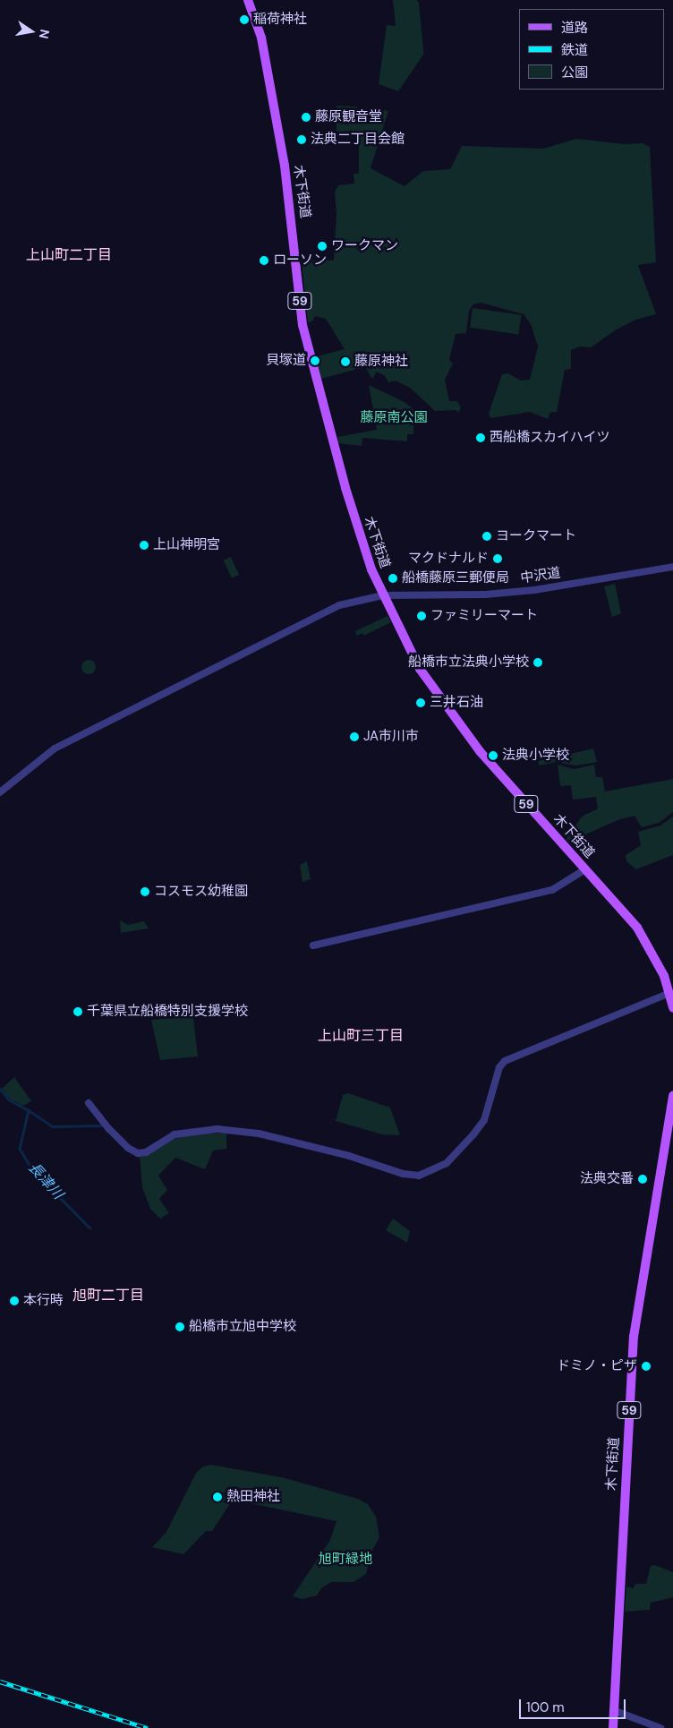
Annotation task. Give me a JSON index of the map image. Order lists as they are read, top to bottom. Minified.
{"streets":{"main road":["木下街道","59"],"street":["中沢道"]},"crossings":[["木下街道","中沢道"]],"districts":["上山町二丁目","上山町三丁目","旭町二丁目"],"water":["長津川"],"parks":["藤原南公園","旭町緑地"],"places":["稲荷神社","藤原観音堂","法典二丁目会館","ワークマン","ローソン","貝塚道","藤原神社","西船橋スカイハイツ","ヨークマート","上山神明宮","マクドナルド","船橋藤原三郵便局","ファミリーマート","船橋市立法典小学校","三井石油","JA市川市","法典小学校","コスモス幼稚園","千葉県立船橋特別支援学校","法典交番","本行時","船橋市立旭中学校","ドミノ・ピザ","熱田神社"],"legend":["道路","鉄道","公園"],"scale_bar":"100 m","north":"right"}
